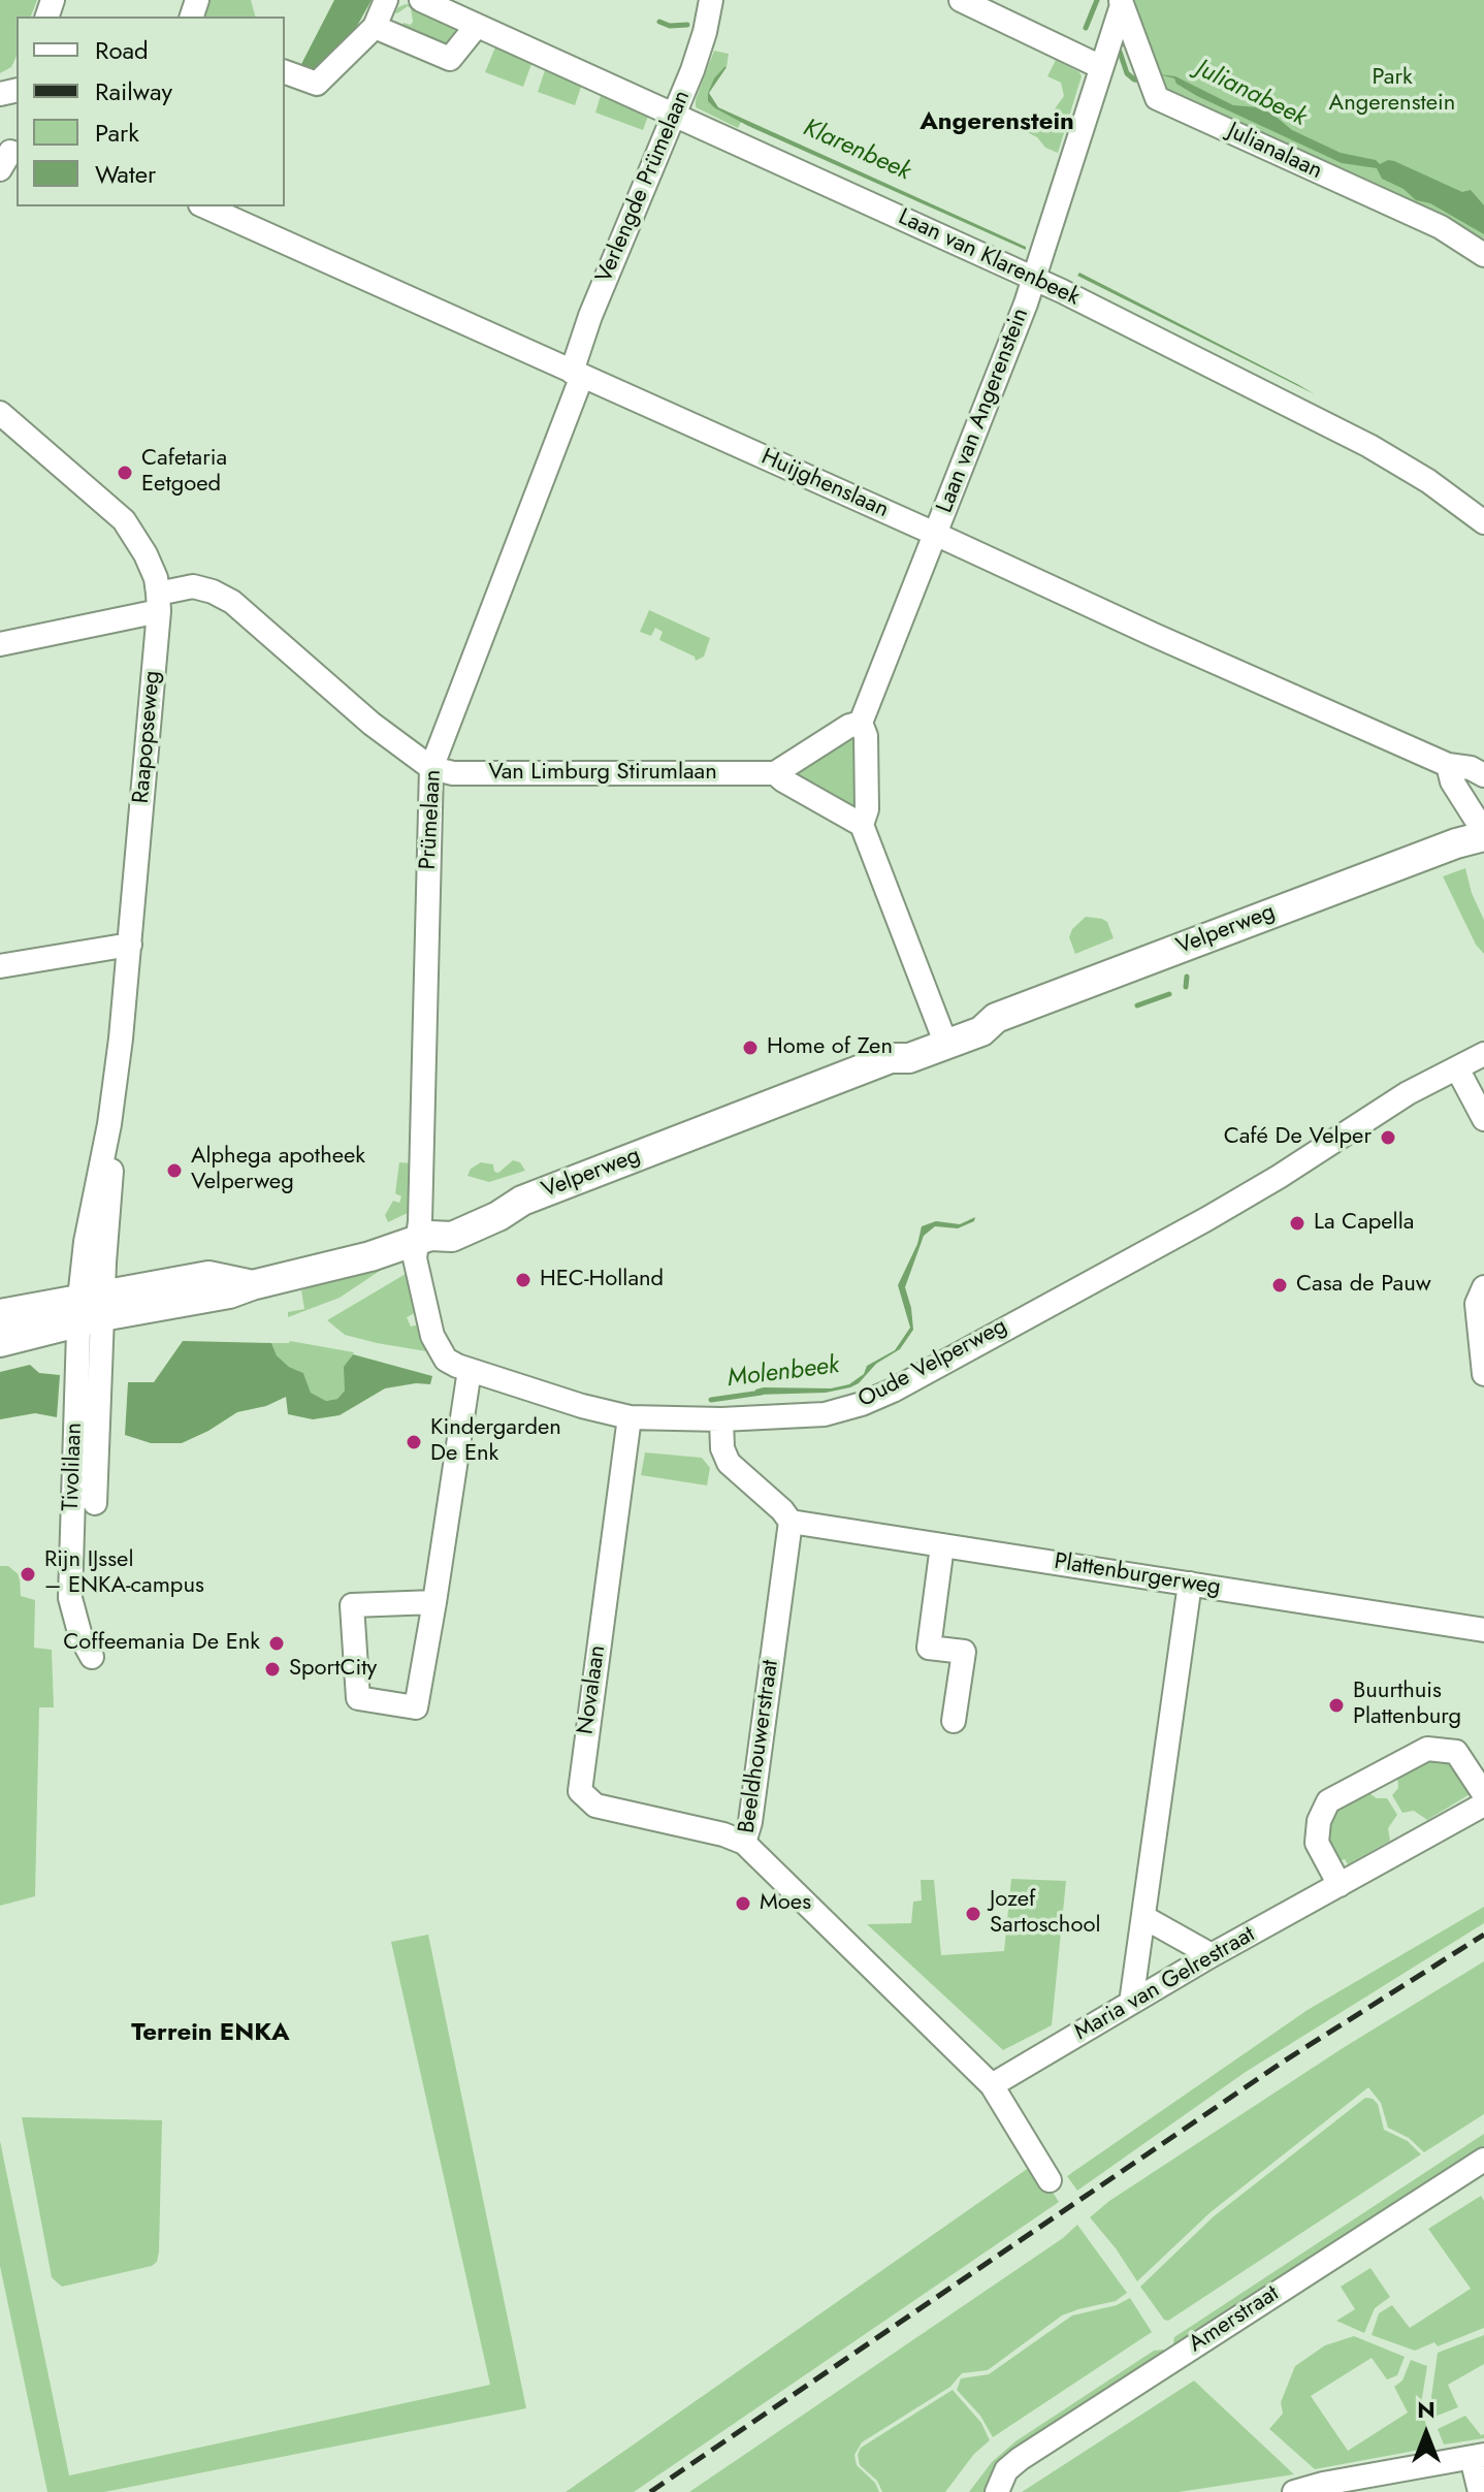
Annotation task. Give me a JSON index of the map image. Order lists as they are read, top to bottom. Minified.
{"streets":{"main road":["Velperweg"],"street":["Julianalaan","Verlengde Prümelaan","Laan van Klarenbeek","Laan van Angerenstein","Huijghenslaan","Raapopseweg","Van Limburg Stirumlaan","Prümelaan","Oude Velperweg","Tivolilaan","Plattenburgerweg","Novalaan","Beeldhouwerstraat","Maria van Gelrestraat","Amerstraat"]},"crossings":[["Julianalaan","Laan van Angerenstein"],["Verlengde Prümelaan","Laan van Klarenbeek"],["Verlengde Prümelaan","Huijghenslaan"],["Verlengde Prümelaan","Prümelaan"],["Laan van Klarenbeek","Laan van Angerenstein"],["Laan van Angerenstein","Huijghenslaan"],["Huijghenslaan","Prümelaan"],["Raapopseweg","Velperweg"],["Raapopseweg","Tivolilaan"],["Van Limburg Stirumlaan","Prümelaan"],["Prümelaan","Velperweg"],["Prümelaan","Oude Velperweg"],["Velperweg","Oude Velperweg"],["Velperweg","Tivolilaan"],["Oude Velperweg","Novalaan"],["Plattenburgerweg","Beeldhouwerstraat"],["Novalaan","Beeldhouwerstraat"],["Beeldhouwerstraat","Maria van Gelrestraat"]],"districts":["Angerenstein","Terrein ENKA"],"water":["Julianabeek","Klarenbeek","Molenbeek"],"parks":["Park Angerenstein"],"places":["Cafetaria Eetgoed","Home of Zen","Café De Velper","Alphega apotheek Velperweg","La Capella","HEC-Holland","Casa de Pauw","Kindergarden De Enk","Rijn IJssel – ENKA-campus","Coffeemania De Enk","SportCity","Buurthuis Plattenburg","Moes","Jozef Sartoschool"],"legend":["Road","Railway","Park","Water"],"north":"top"}
